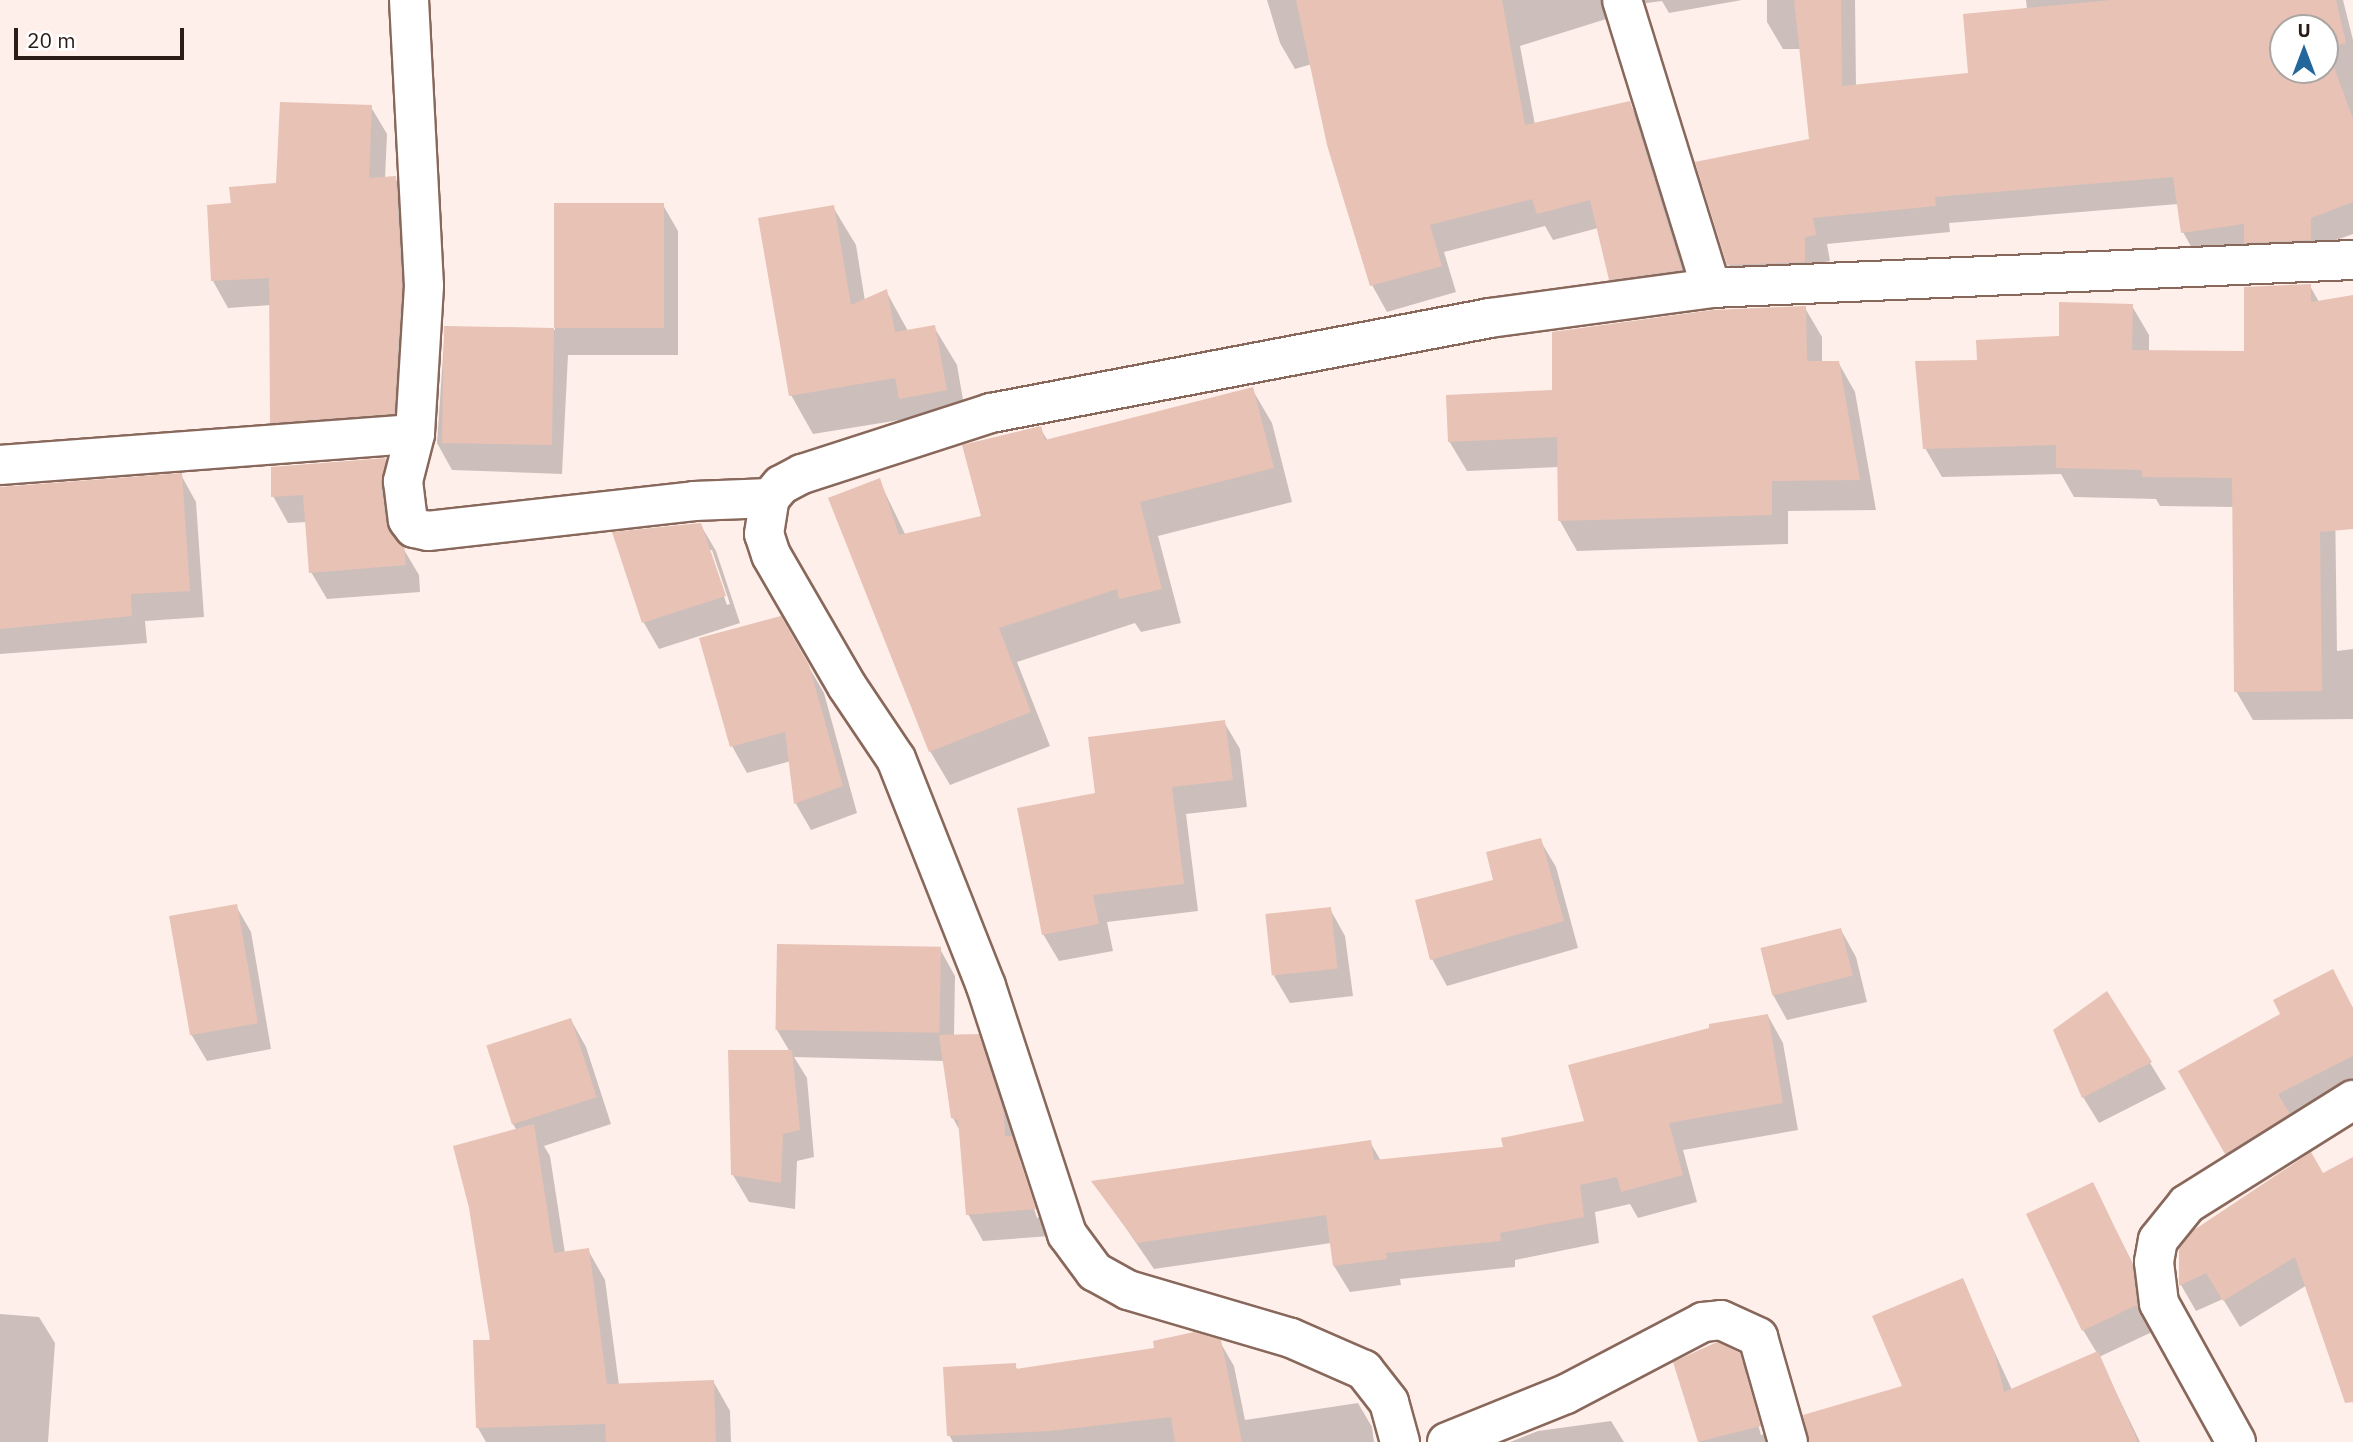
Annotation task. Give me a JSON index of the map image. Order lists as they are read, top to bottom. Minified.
{"scale_bar":"20 m","north":"top"}
